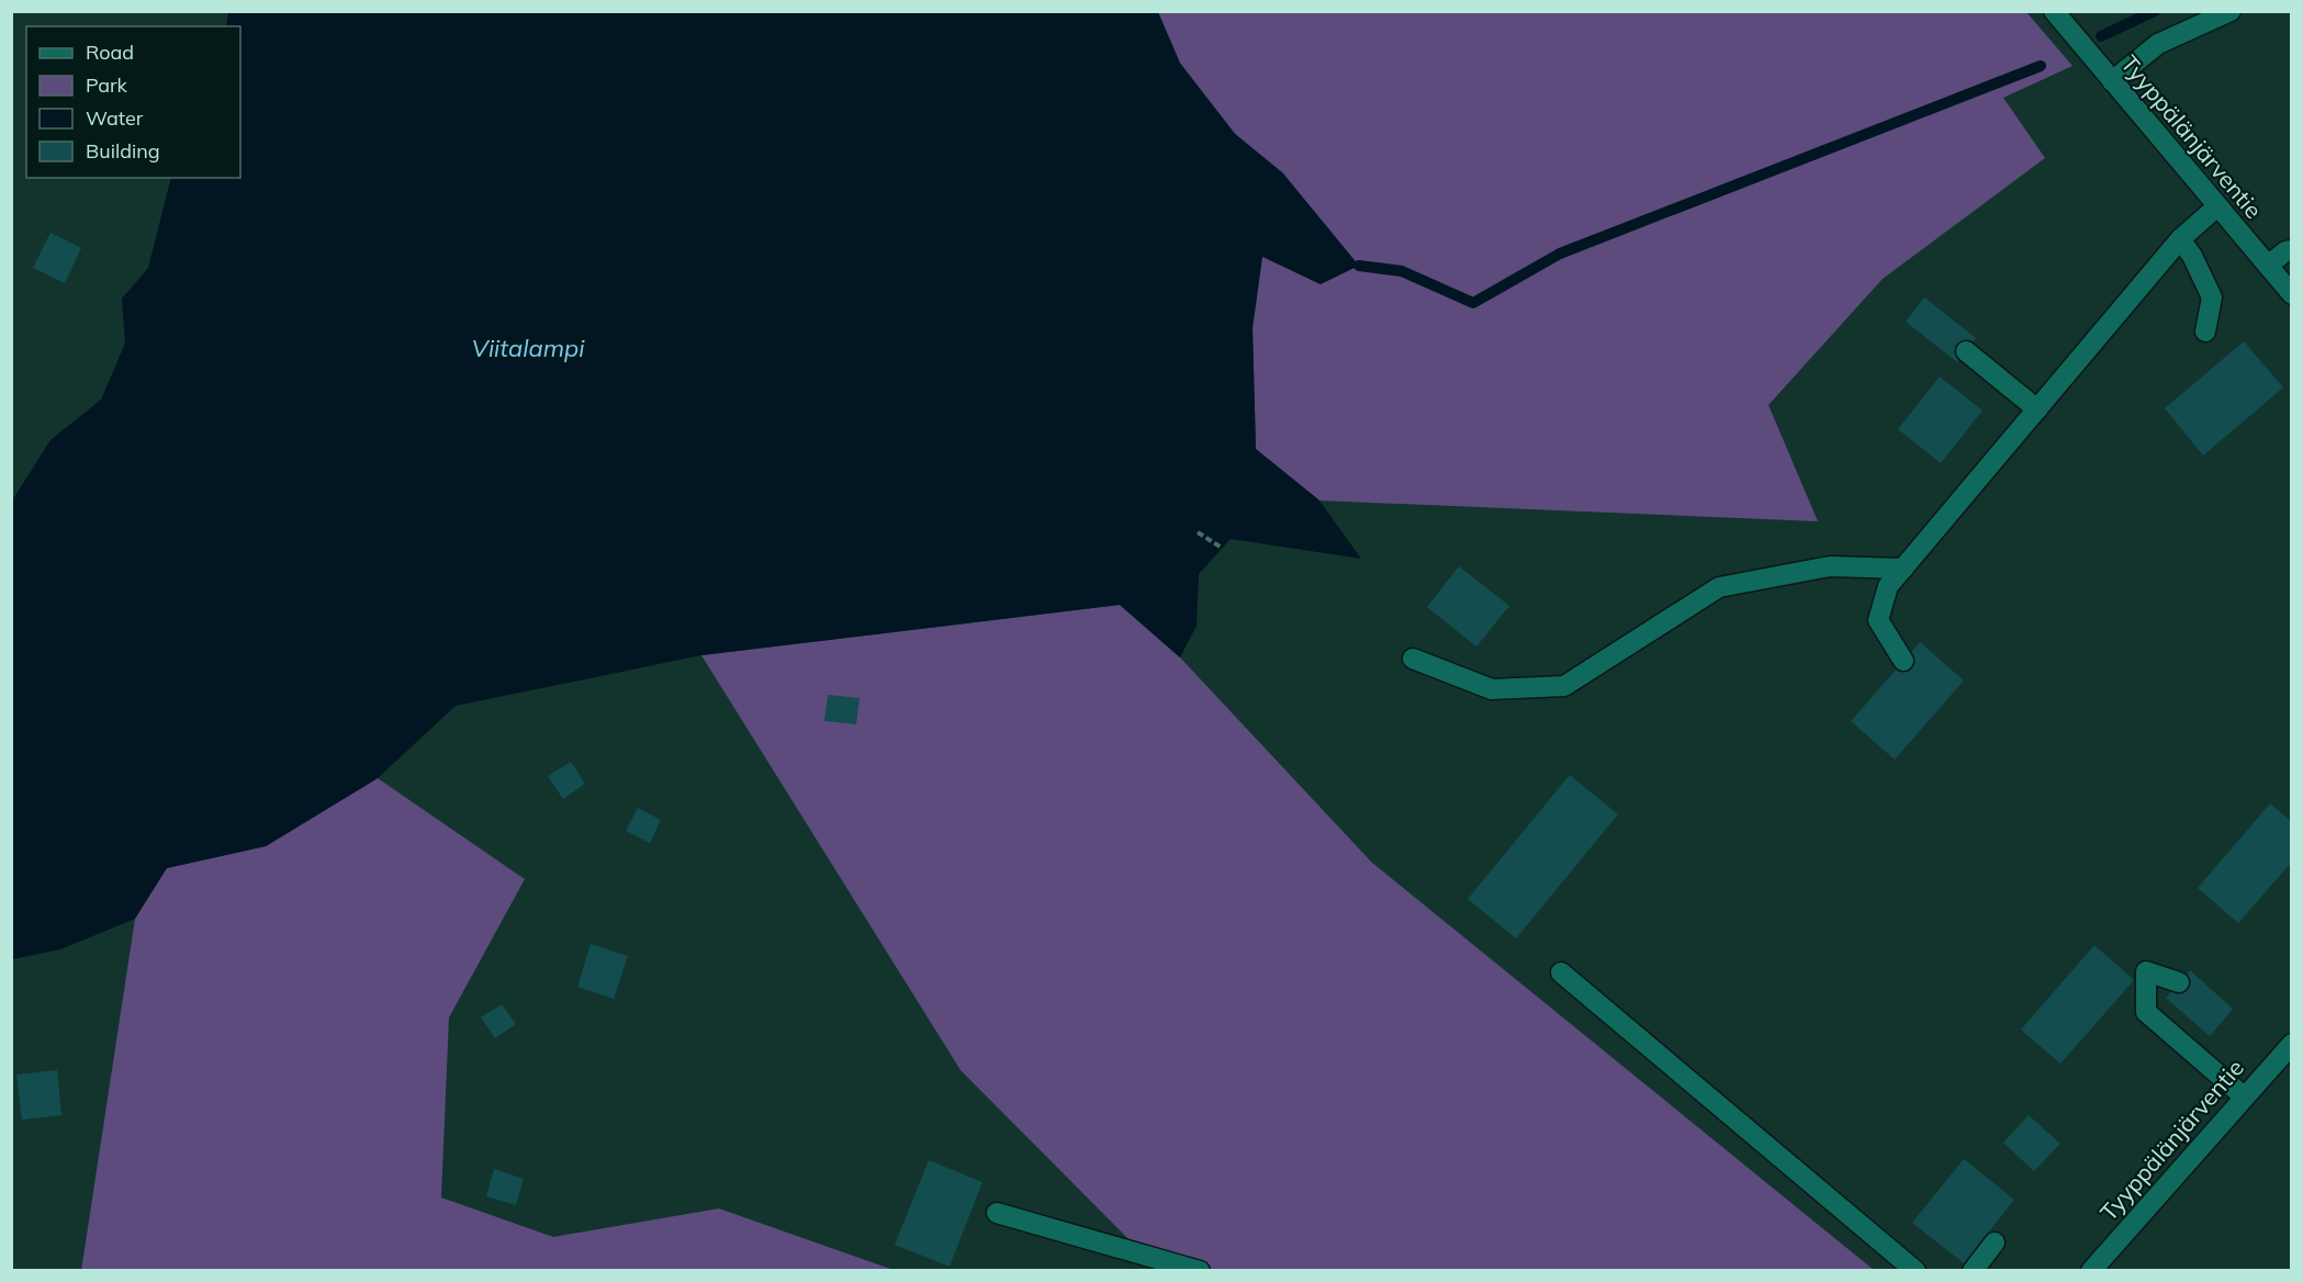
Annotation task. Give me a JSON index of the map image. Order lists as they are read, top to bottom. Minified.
{"streets":{"street":["Tyyppälänjärventie"]},"water":["Viitalampi"],"legend":["Road","Park","Water","Building"]}
